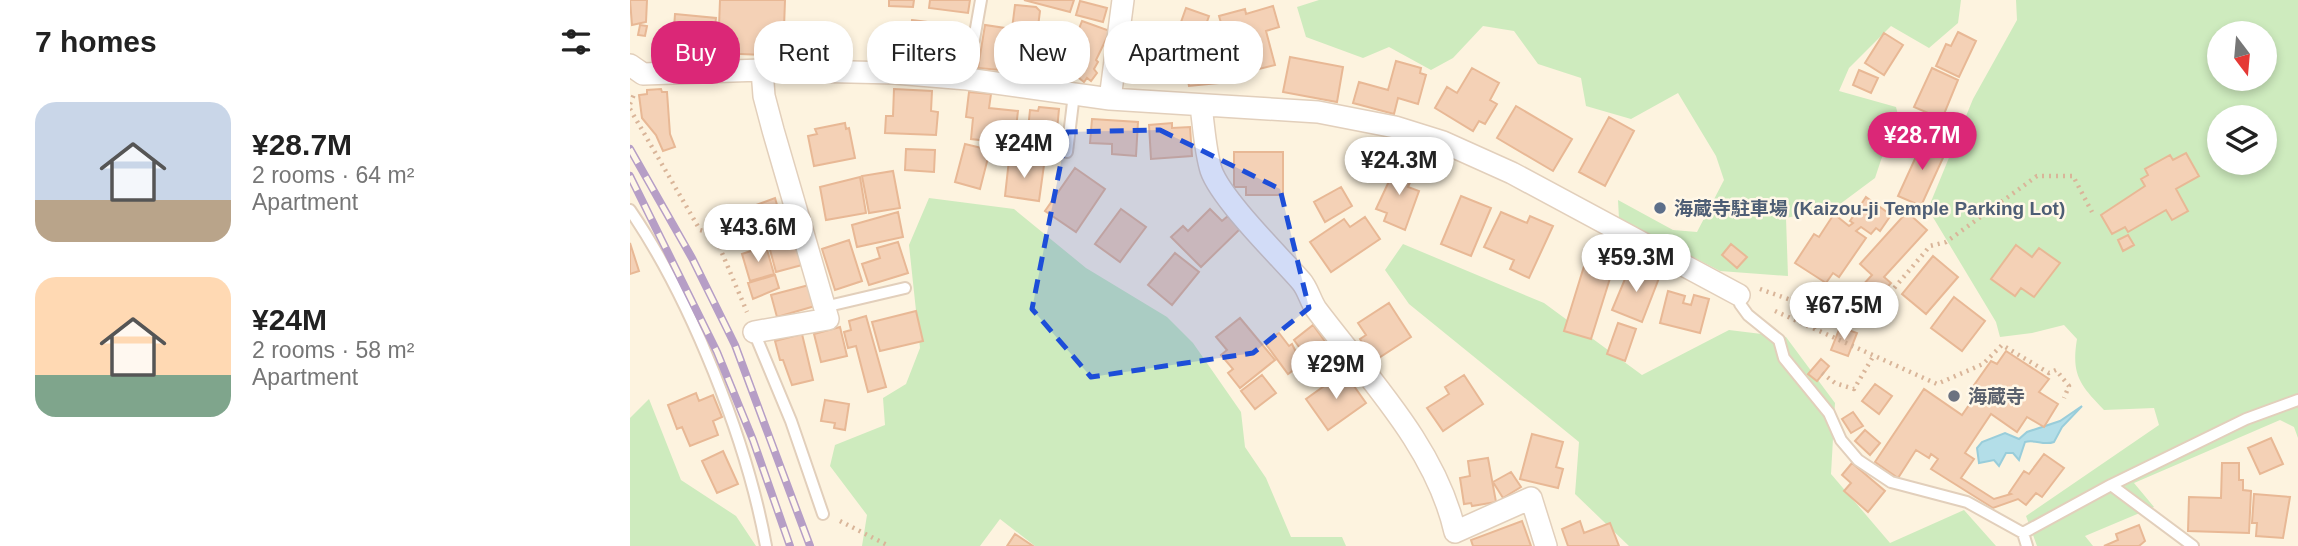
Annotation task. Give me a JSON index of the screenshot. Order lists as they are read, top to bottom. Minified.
{"places":["海蔵寺駐車場 (Kaizou-ji Temple Parking Lot)","海蔵寺"],"north":"bottom","page":{"heading":"7 homes","chip":["Buy","Rent","Filters","New","Apartment"],"list":[{"name":"¥28.7M","note":"2 rooms · 64 m² · Apartment"},{"name":"¥24M","note":"2 rooms · 58 m² · Apartment"}],"price":["¥28.7M","¥24M","¥24.3M","¥43.6M","¥59.3M","¥67.5M","¥29M"]}}
